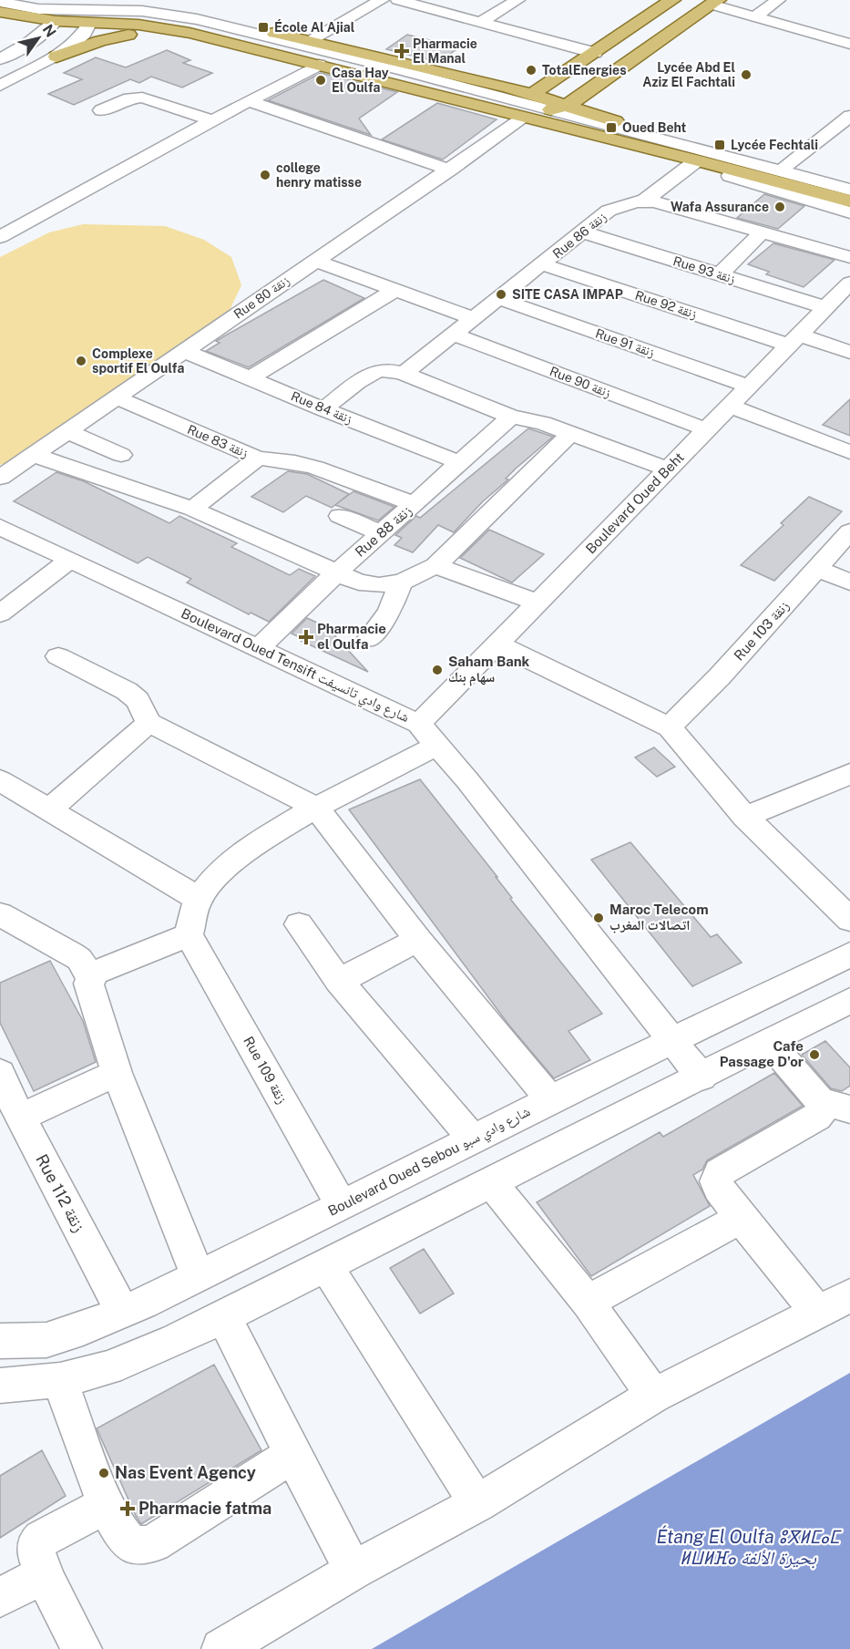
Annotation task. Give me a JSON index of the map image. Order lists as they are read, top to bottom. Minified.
{"streets":{"street":["Rue 86 زنقة","Rue 93 زنقة","Rue 80 زنقة","Rue 92 زنقة","Rue 91 زنقة","Rue 90 زنقة","Rue 84 زنقة","Rue 83 زنقة","Boulevard Oued Beht","Rue 88 زنقة","Rue 103 زنقة","Boulevard Oued Tensift شارع وادي تانسيفت","Rue 109 زنقة","Boulevard Oued Sebou شارع وادي سبو","Rue 112 زنقة"]},"crossings":[["Rue 86 زنقة","Rue 93 زنقة"],["Rue 86 زنقة","Rue 92 زنقة"],["Rue 86 زنقة","Rue 91 زنقة"],["Rue 86 زنقة","Rue 90 زنقة"],["Rue 93 زنقة","Boulevard Oued Beht"],["Rue 80 زنقة","Rue 84 زنقة"],["Rue 80 زنقة","Rue 83 زنقة"],["Rue 92 زنقة","Boulevard Oued Beht"],["Rue 91 زنقة","Boulevard Oued Beht"],["Rue 90 زنقة","Boulevard Oued Beht"],["Rue 84 زنقة","Rue 88 زنقة"],["Rue 83 زنقة","Rue 88 زنقة"],["Boulevard Oued Beht","Boulevard Oued Tensift شارع وادي تانسيفت"],["Rue 88 زنقة","Boulevard Oued Tensift شارع وادي تانسيفت"],["Boulevard Oued Tensift شارع وادي تانسيفت","Boulevard Oued Sebou شارع وادي سبو"],["Rue 109 زنقة","Boulevard Oued Sebou شارع وادي سبو"],["Boulevard Oued Sebou شارع وادي سبو","Rue 112 زنقة"]],"water":["Étang El Oulfa ⵓⴳⵍⵎⴰⵎ ⵍⵡⵍⴼⴰ بحيرة الألفة"],"places":{"transit":["École Al Ajial","Oued Beht","Lycée Fechtali"],"health":["Pharmacie El Manal","Pharmacie el Oulfa","Pharmacie fatma"],"other":["TotalEnergies","Lycée Abd El Aziz El Fachtali","Casa Hay El Oulfa","college henry matisse","Wafa Assurance","SITE CASA IMPAP","Complexe sportif El Oulfa","Saham Bank سهام بنك","Maroc Telecom اتصالات المغرب","Cafe Passage D'or","Nas Event Agency"]},"north":"top right"}
